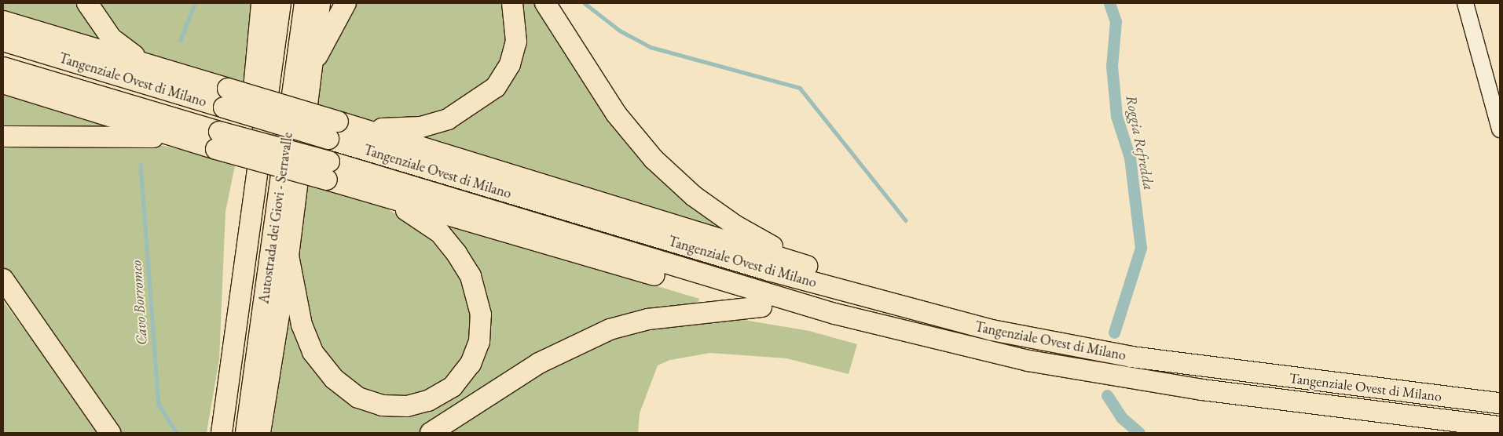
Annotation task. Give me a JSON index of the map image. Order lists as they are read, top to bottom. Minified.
{"streets":{"highway":["Tangenziale Ovest di Milano","Autostrada dei Giovi - Serravalle"]},"water":["Roggia Refredda","Cavo Borromeo"]}
